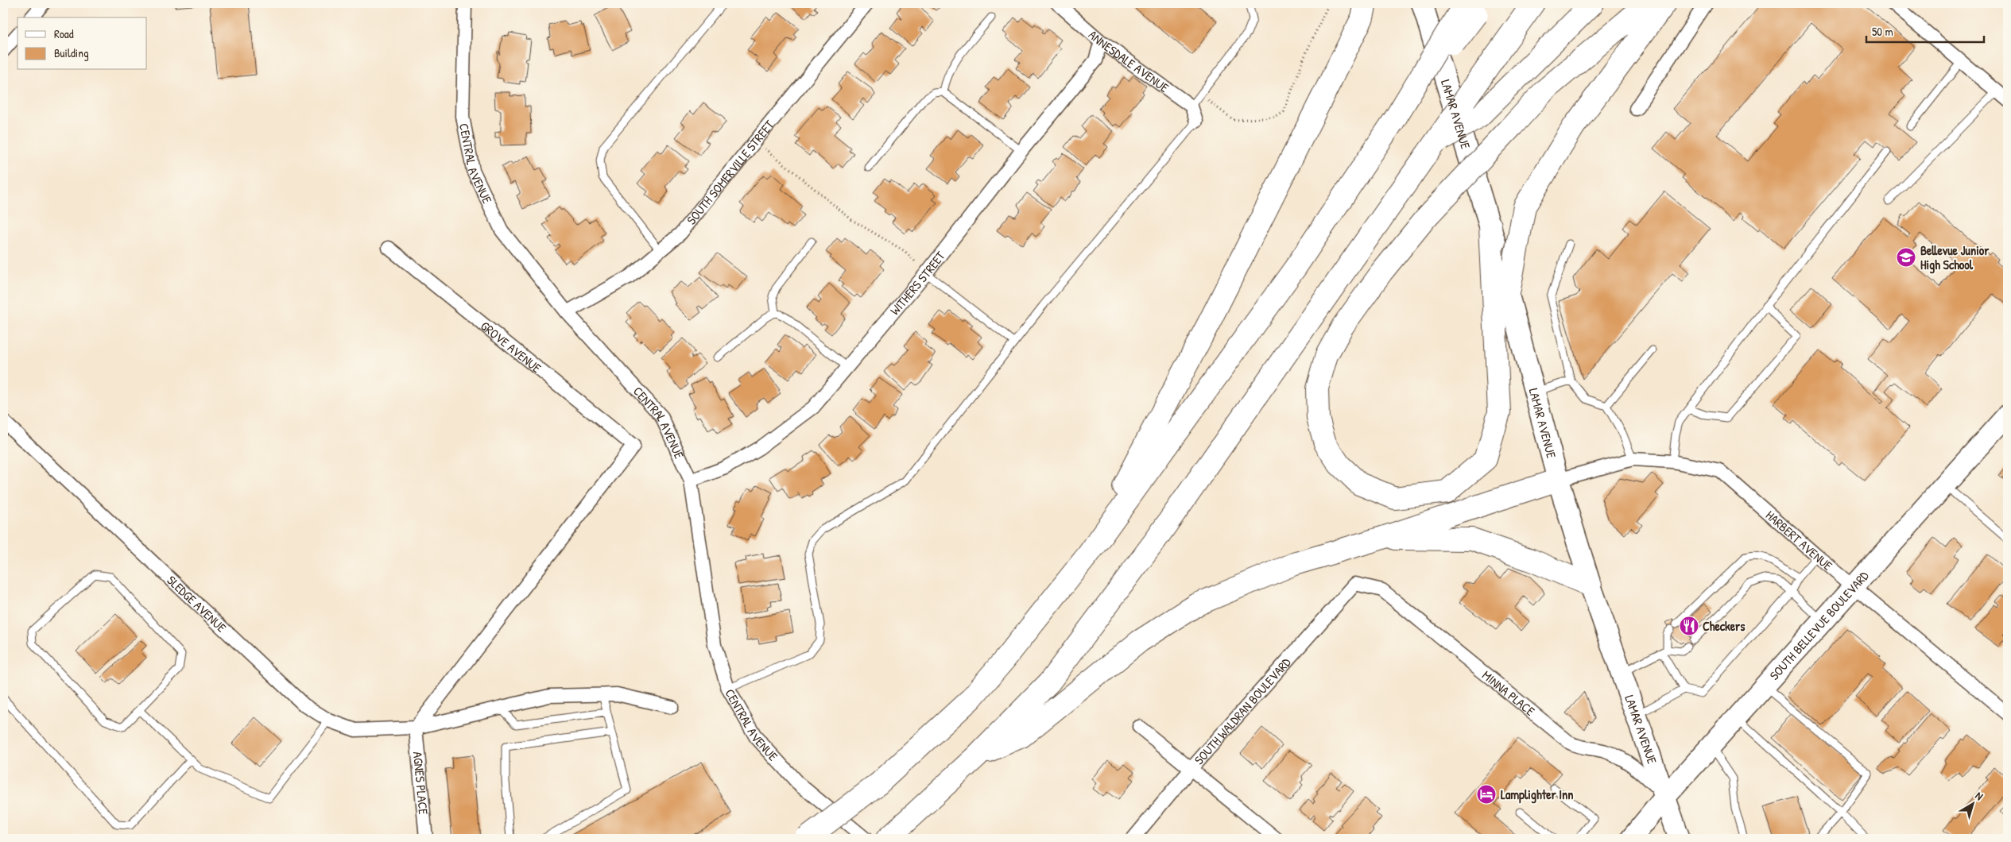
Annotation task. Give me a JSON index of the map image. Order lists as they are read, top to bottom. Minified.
{"streets":{"main road":["LAMAR AVENUE","SOUTH BELLEVUE BOULEVARD"],"street":["ANNESDALE AVENUE","CENTRAL AVENUE","SOUTH SOMERVILLE STREET","WITHERS STREET","GROVE AVENUE","HARBERT AVENUE","SLEDGE AVENUE","MINNA PLACE","SOUTH WALDRAN BOULEVARD","AGNES PLACE"]},"crossings":[["ANNESDALE AVENUE","WITHERS STREET"],["LAMAR AVENUE","HARBERT AVENUE"],["LAMAR AVENUE","SOUTH BELLEVUE BOULEVARD"],["LAMAR AVENUE","MINNA PLACE"],["CENTRAL AVENUE","SOUTH SOMERVILLE STREET"],["CENTRAL AVENUE","WITHERS STREET"],["GROVE AVENUE","SLEDGE AVENUE"],["GROVE AVENUE","AGNES PLACE"],["HARBERT AVENUE","SOUTH BELLEVUE BOULEVARD"],["SLEDGE AVENUE","AGNES PLACE"],["SOUTH BELLEVUE BOULEVARD","MINNA PLACE"],["MINNA PLACE","SOUTH WALDRAN BOULEVARD"]],"places":{"school or university":["Bellevue Junior High School"],"restaurant":["Checkers"],"hotel":["Lamplighter Inn"]},"legend":["Road","Building"],"scale_bar":"50 m","north":"top right"}
